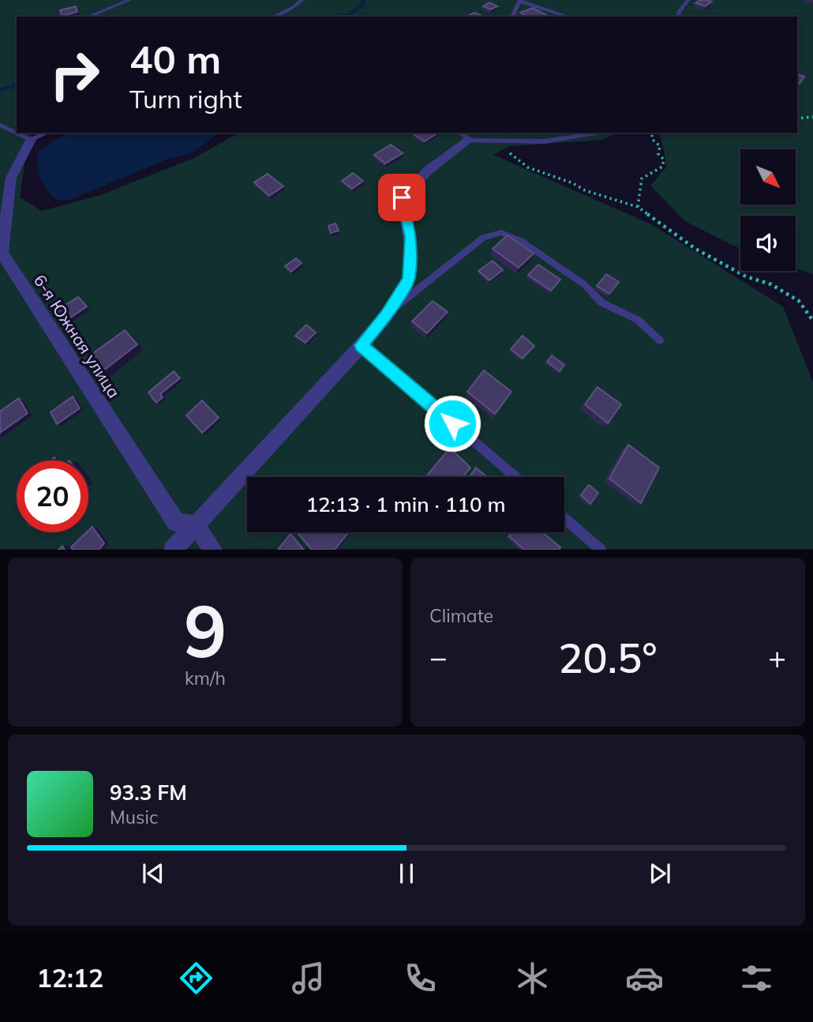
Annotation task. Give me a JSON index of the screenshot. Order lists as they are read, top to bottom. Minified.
{"streets":{"street":["6-я Южная улица"]},"north":"bottom right","page":{"turn":["40 m","Turn right"],"limit":"20","trip":"12:13 · 1 min · 110 m","tile":[["9","km/h"],"Climate"],"heat":["−","20.5°","+"],"song":["93.3 FM","Music"],"tabs":"12:12"}}
